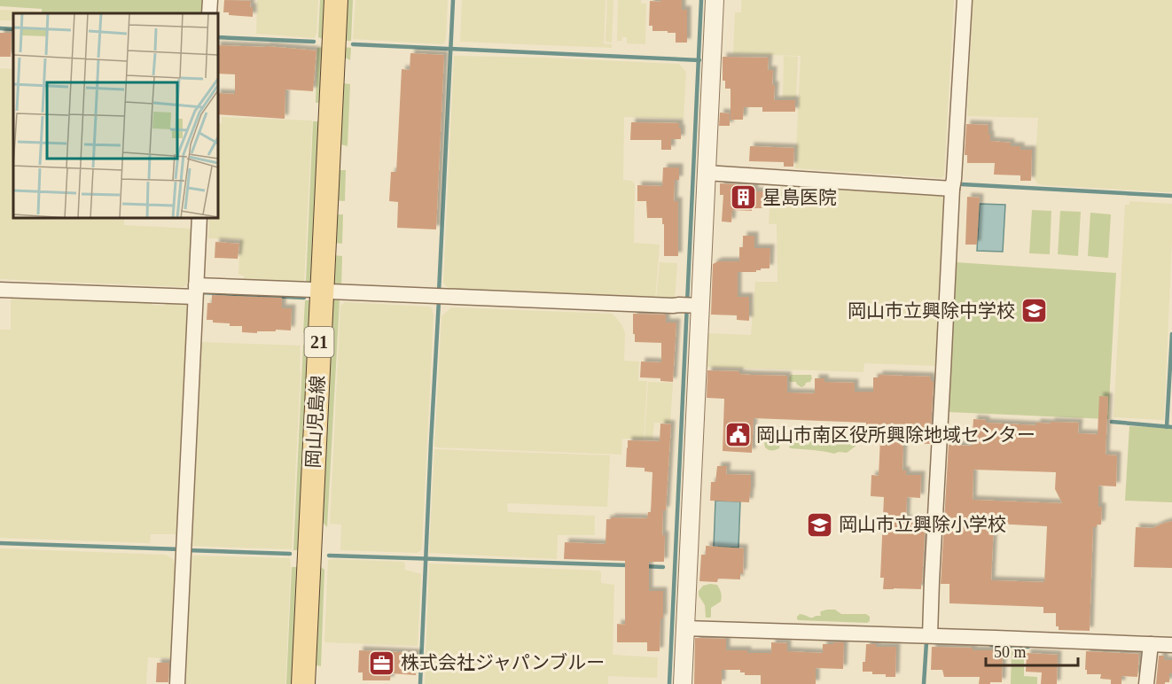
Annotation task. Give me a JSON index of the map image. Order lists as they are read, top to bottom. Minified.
{"streets":{"main road":["21","岡山児島線"]},"places":{"building":["星島医院"],"school or university":["岡山市立興除中学校","岡山市立興除小学校"],"public building":["岡山市南区役所興除地域センター"],"office":["株式会社ジャパンブルー"]},"scale_bar":"50 m"}
